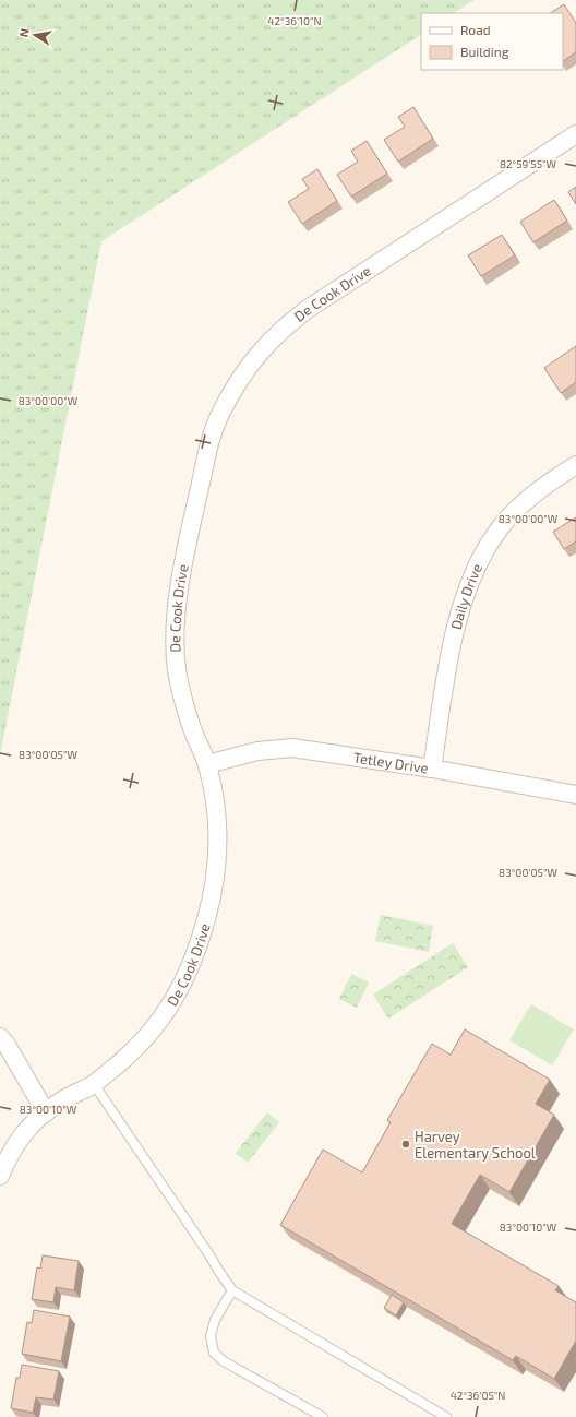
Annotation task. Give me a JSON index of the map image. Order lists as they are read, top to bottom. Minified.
{"streets":{"street":["De Cook Drive","Daily Drive","Tetley Drive"]},"crossings":[["De Cook Drive","Tetley Drive"],["Daily Drive","Tetley Drive"]],"places":["Harvey Elementary School"],"legend":["Road","Building"],"north":"left","coordinates":["42°36'10\"N","82°59'55\"W","83°00'00\"W","83°00'05\"W","83°00'10\"W","42°36'05\"N"]}
